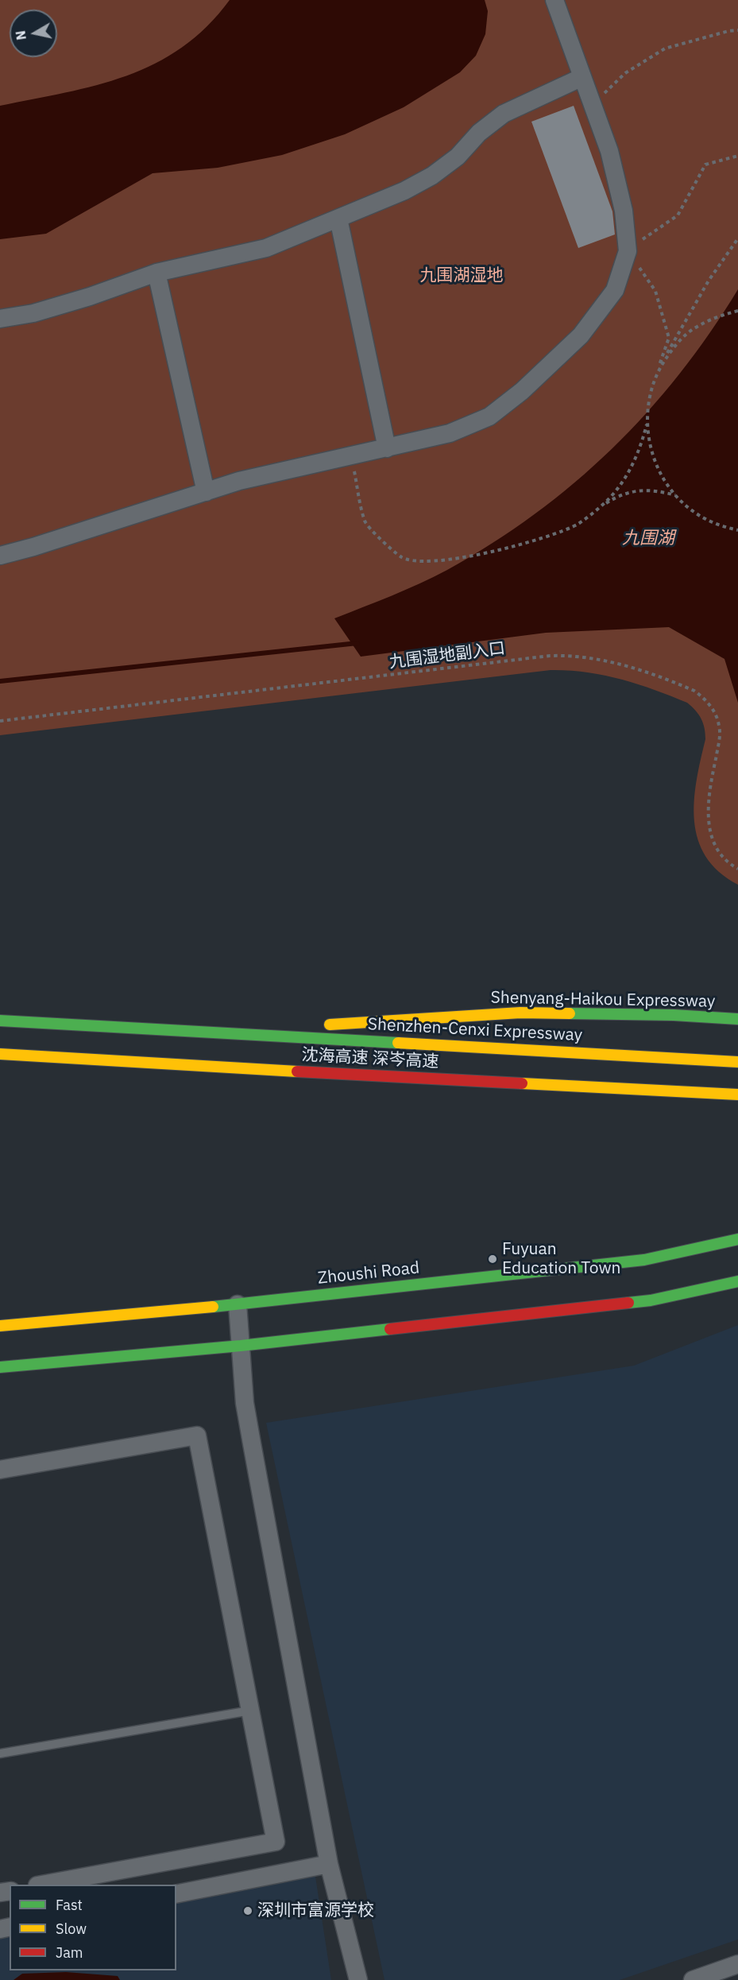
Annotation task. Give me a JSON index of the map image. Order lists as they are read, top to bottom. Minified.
{"streets":{"main road":["Shenyang-Haikou Expressway","Shenzhen-Cenxi Expressway","沈海高速 深岑高速","Zhoushi Road"],"path":["九围湿地副入口"]},"water":["九围湖"],"parks":["九围湖湿地"],"places":["Fuyuan Education Town","深圳市富源学校"],"legend":["Fast","Slow","Jam"],"north":"left"}
